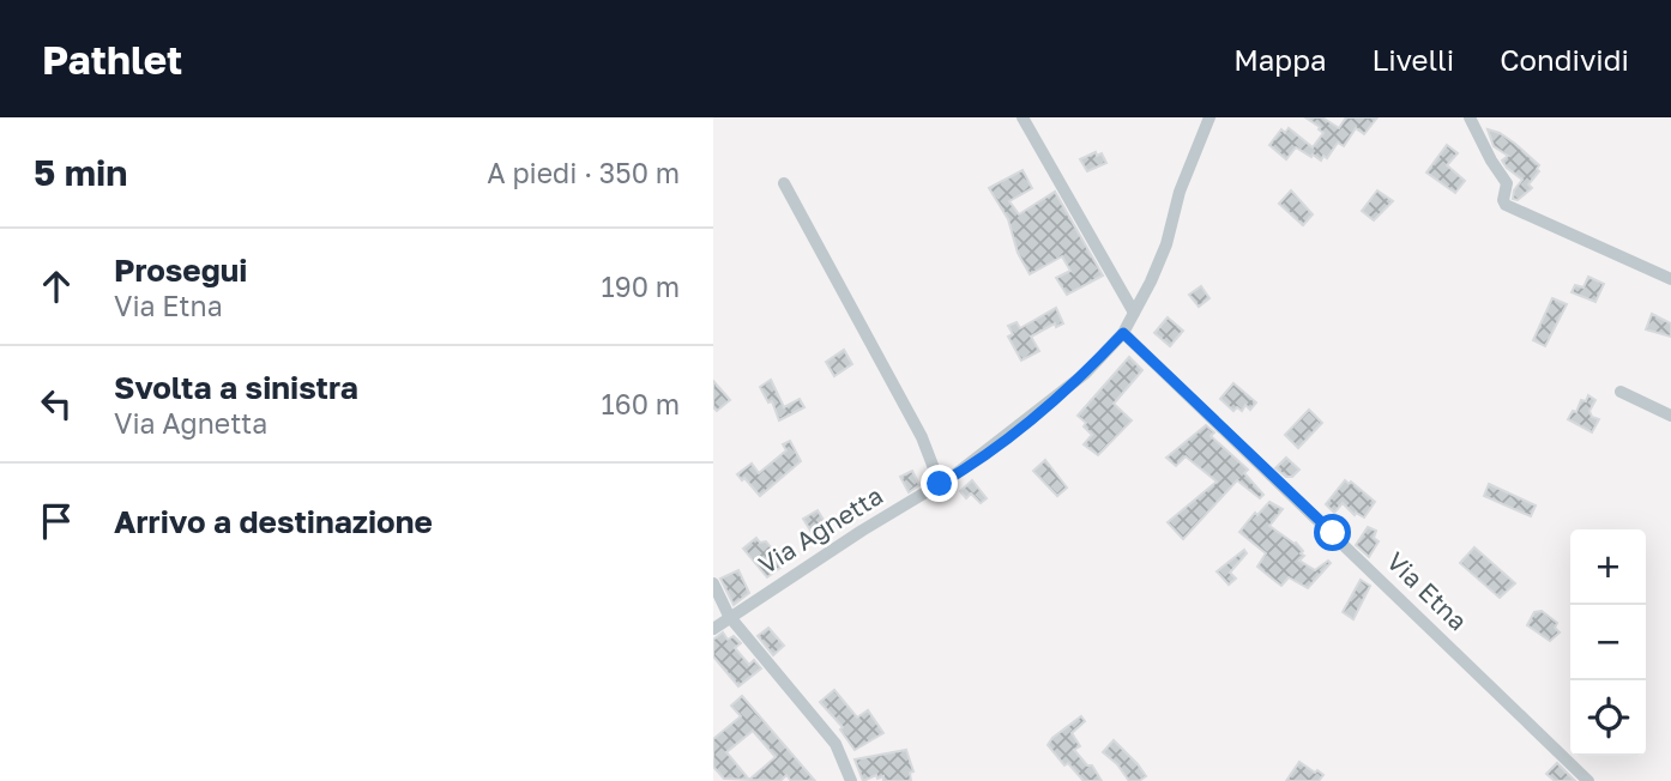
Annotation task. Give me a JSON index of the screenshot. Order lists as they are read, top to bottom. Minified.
{"streets":{"street":["Via Agnetta","Via Etna"]},"crossings":[["Via Agnetta","Via Etna"]],"page":{"header":"Pathlet","nav":["Mappa","Livelli","Condividi"],"heading":["5 min","A piedi · 350 m"],"list":[["Prosegui","Via Etna","190 m"],["Svolta a sinistra","Via Agnetta","160 m"],"Arrivo a destinazione"],"map_buttons":["+","−"]}}
